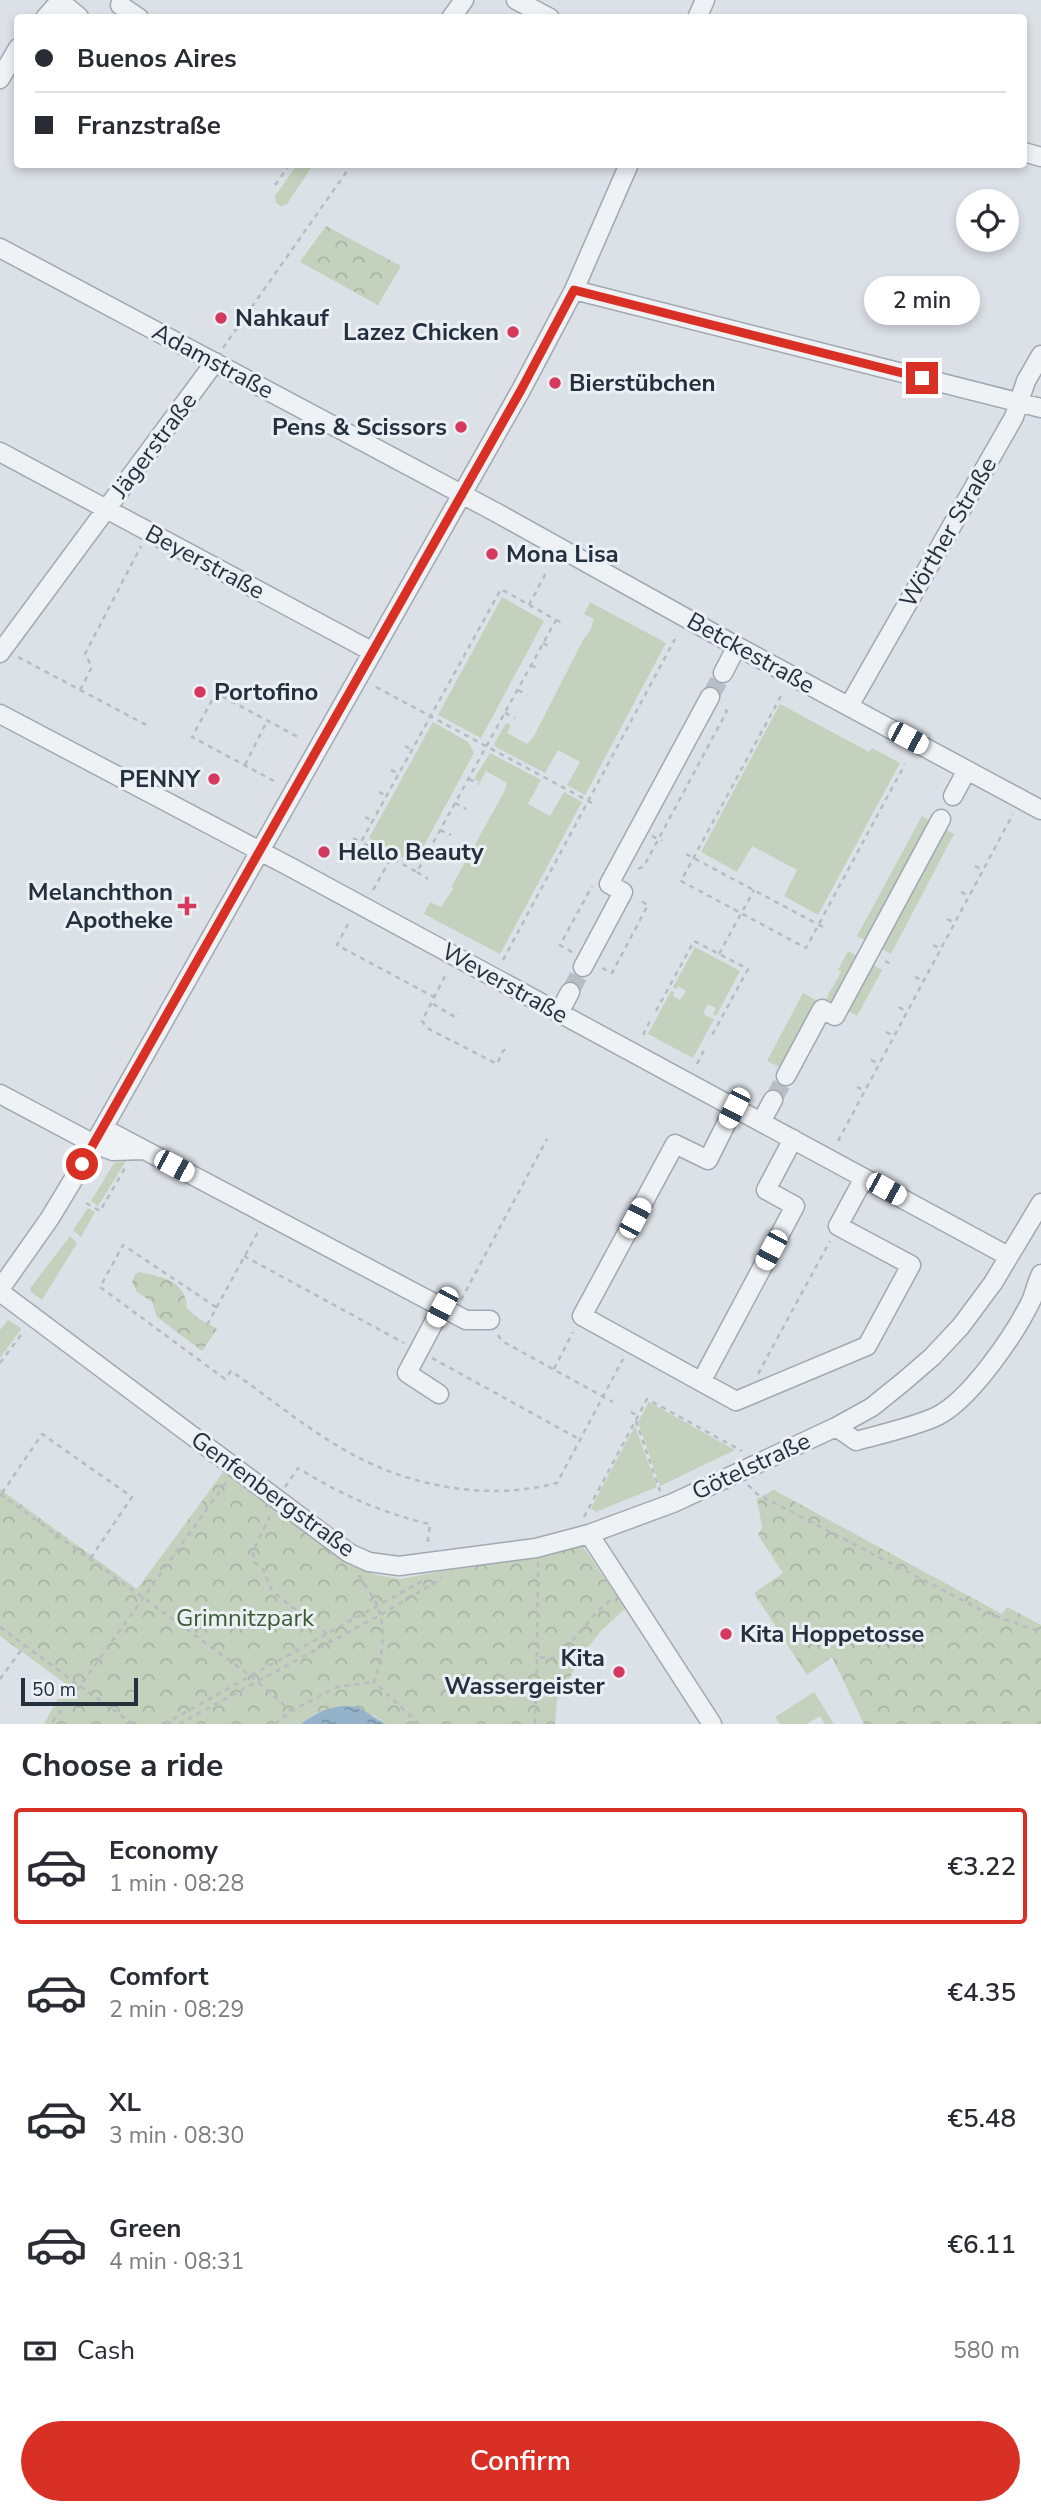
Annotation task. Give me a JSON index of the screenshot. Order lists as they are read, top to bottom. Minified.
{"streets":{"street":["Adamstraße","Jägerstraße","Wörther Straße","Beyerstraße","Betckestraße","Weverstraße","Götelstraße","Genfenbergstraße"]},"crossings":[["Adamstraße","Jägerstraße"],["Adamstraße","Betckestraße"],["Jägerstraße","Beyerstraße"],["Wörther Straße","Betckestraße"],["Weverstraße","Götelstraße"],["Götelstraße","Genfenbergstraße"]],"parks":["Grimnitzpark"],"places":{"other":["Nahkauf","Lazez Chicken","Bierstübchen","Pens & Scissors","Mona Lisa","Portofino","PENNY","Hello Beauty","Kita Hoppetosse","Kita Wassergeister"],"health":["Melanchthon Apotheke"]},"scale_bar":"50 m","page":{"banner":["Buenos Aires","Franzstraße"],"bubble":"2 min","scale":"50 m","heading":"Choose a ride","list":[{"name":"Economy","note":"1 min · 08:28","value":"€3.22"},{"name":"Comfort","note":"2 min · 08:29","value":"€4.35"},{"name":"XL","note":"3 min · 08:30","value":"€5.48"},{"name":"Green","note":"4 min · 08:31","value":"€6.11"}],"pay":["Cash","580 m"],"buttons":"Confirm"}}
